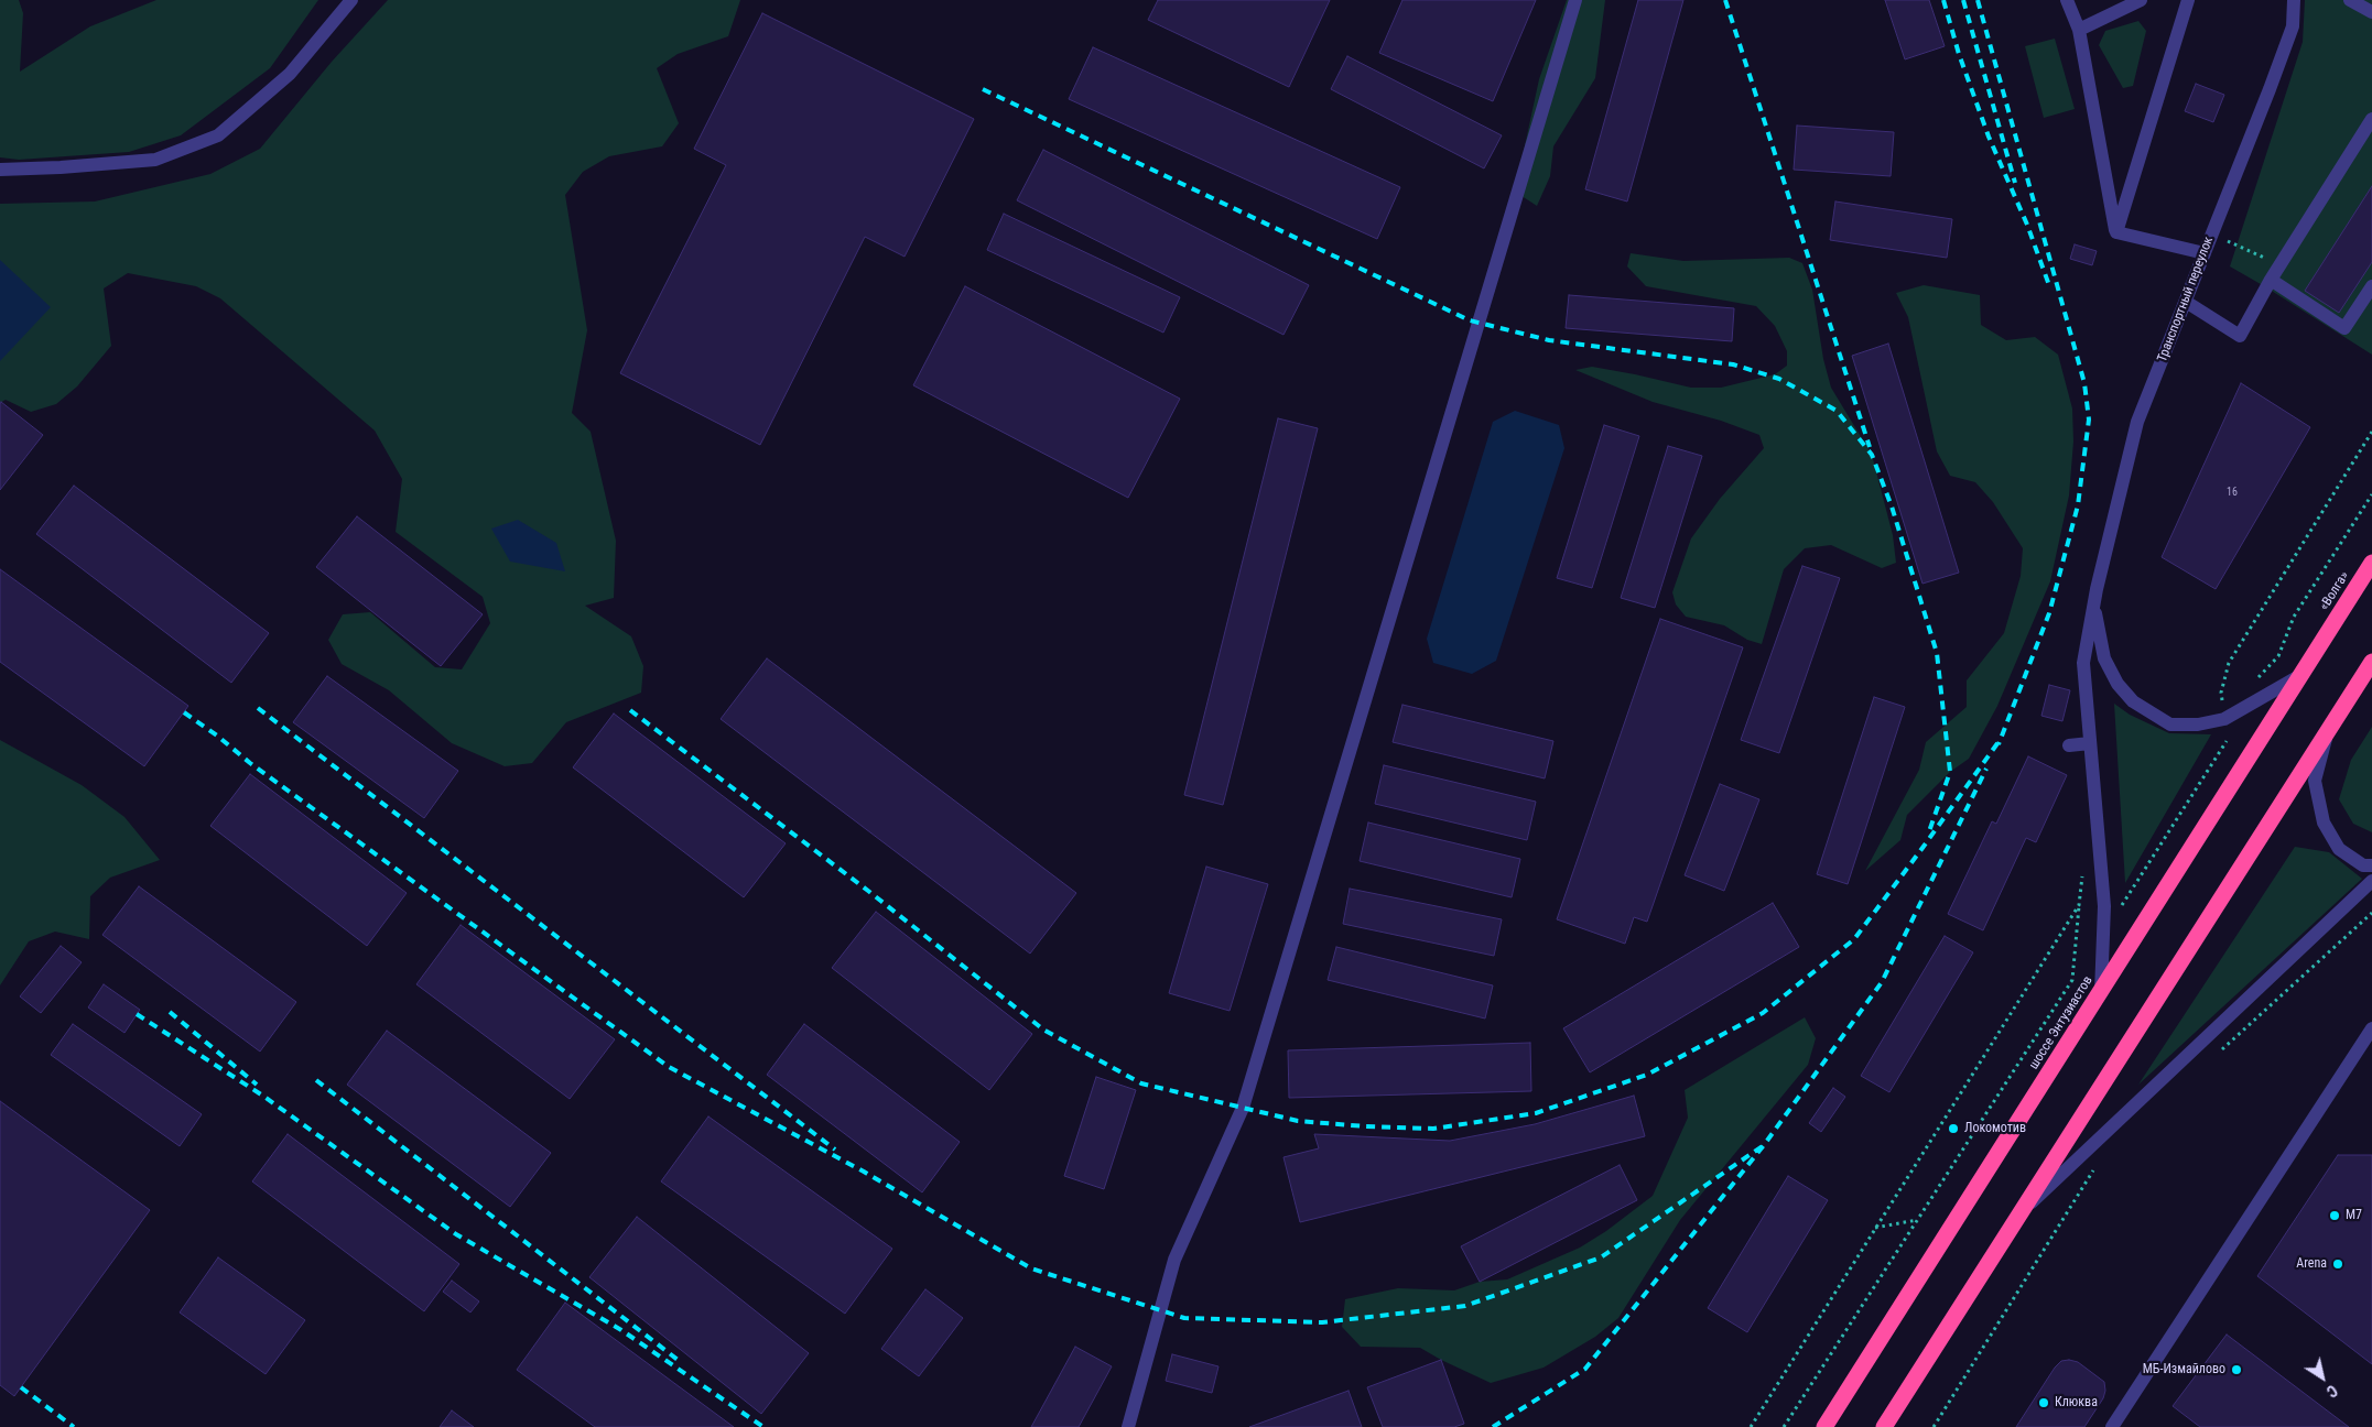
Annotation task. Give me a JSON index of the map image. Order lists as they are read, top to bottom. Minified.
{"streets":{"highway":["«Волга»","шоссе Энтузиастов"],"street":["Транспортный переулок"]},"crossings":[["Транспортный переулок","шоссе Энтузиастов"],["«Волга»","шоссе Энтузиастов"]],"places":["Локомотив","М7","Arena","МБ-Измайлово","Клюква"],"house_numbers":["16"],"north":"bottom right"}
